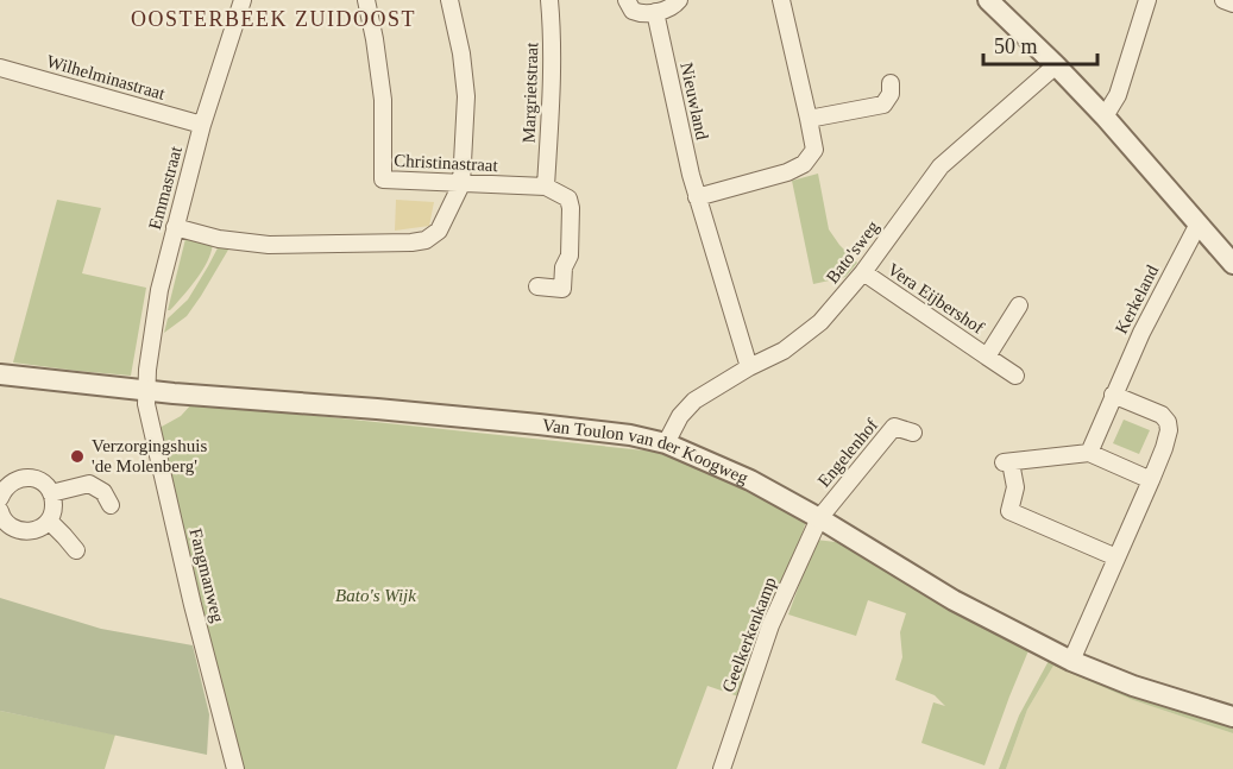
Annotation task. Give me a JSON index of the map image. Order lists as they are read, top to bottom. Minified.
{"streets":{"street":["Wilhelminastraat","Margrietstraat","Nieuwland","Christinastraat","Emmastraat","Bato'sweg","Vera Eijbershof","Kerkeland","Van Toulon van der Koogweg","Engelenhof","Fangmanweg","Geelkerkenkamp"]},"crossings":[["Wilhelminastraat","Emmastraat"],["Margrietstraat","Christinastraat"],["Nieuwland","Bato'sweg"],["Emmastraat","Van Toulon van der Koogweg"],["Emmastraat","Fangmanweg"],["Bato'sweg","Vera Eijbershof"],["Bato'sweg","Van Toulon van der Koogweg"],["Van Toulon van der Koogweg","Engelenhof"],["Van Toulon van der Koogweg","Fangmanweg"],["Van Toulon van der Koogweg","Geelkerkenkamp"],["Engelenhof","Geelkerkenkamp"]],"districts":["OOSTERBEEK ZUIDOOST"],"parks":["Bato's Wijk"],"places":["Verzorgingshuis 'de Molenberg'"],"scale_bar":"50 m"}
